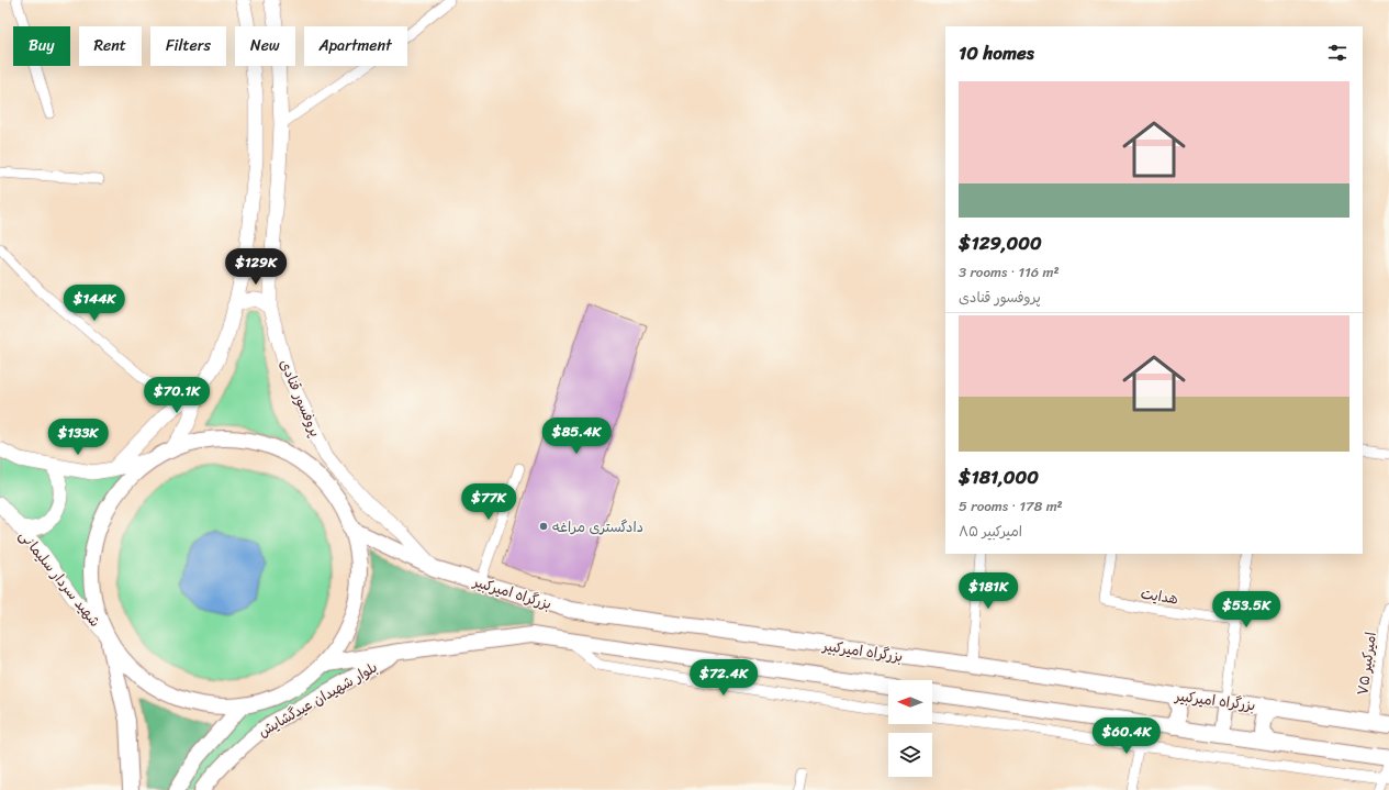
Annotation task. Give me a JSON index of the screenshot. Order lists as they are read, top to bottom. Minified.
{"streets":{"main road":["پروفسور قنادی","شهید سردار سلیمانی","بزرگراه امیرکبیر","بلوار شهیدان عیدگشایش"],"street":["هدایت","امیرکبیر ۷۵"]},"crossings":[["پروفسور قنادی","بزرگراه امیرکبیر"],["بزرگراه امیرکبیر","امیرکبیر ۷۵"]],"places":["دادگستری مراغه"],"north":"left","page":{"chip":["Buy","Rent","Filters","New","Apartment"],"heading":"10 homes","list":[{"name":"$129,000","note":"3 rooms · 116 m² · پروفسور قنادی"},{"name":"$181,000","note":"5 rooms · 178 m² · امیرکبیر ۸۵"}],"price":["$129K","$144K","$70.1K","$85.4K","$133K","$77K","$181K","$53.5K","$72.4K","$60.4K"]}}
